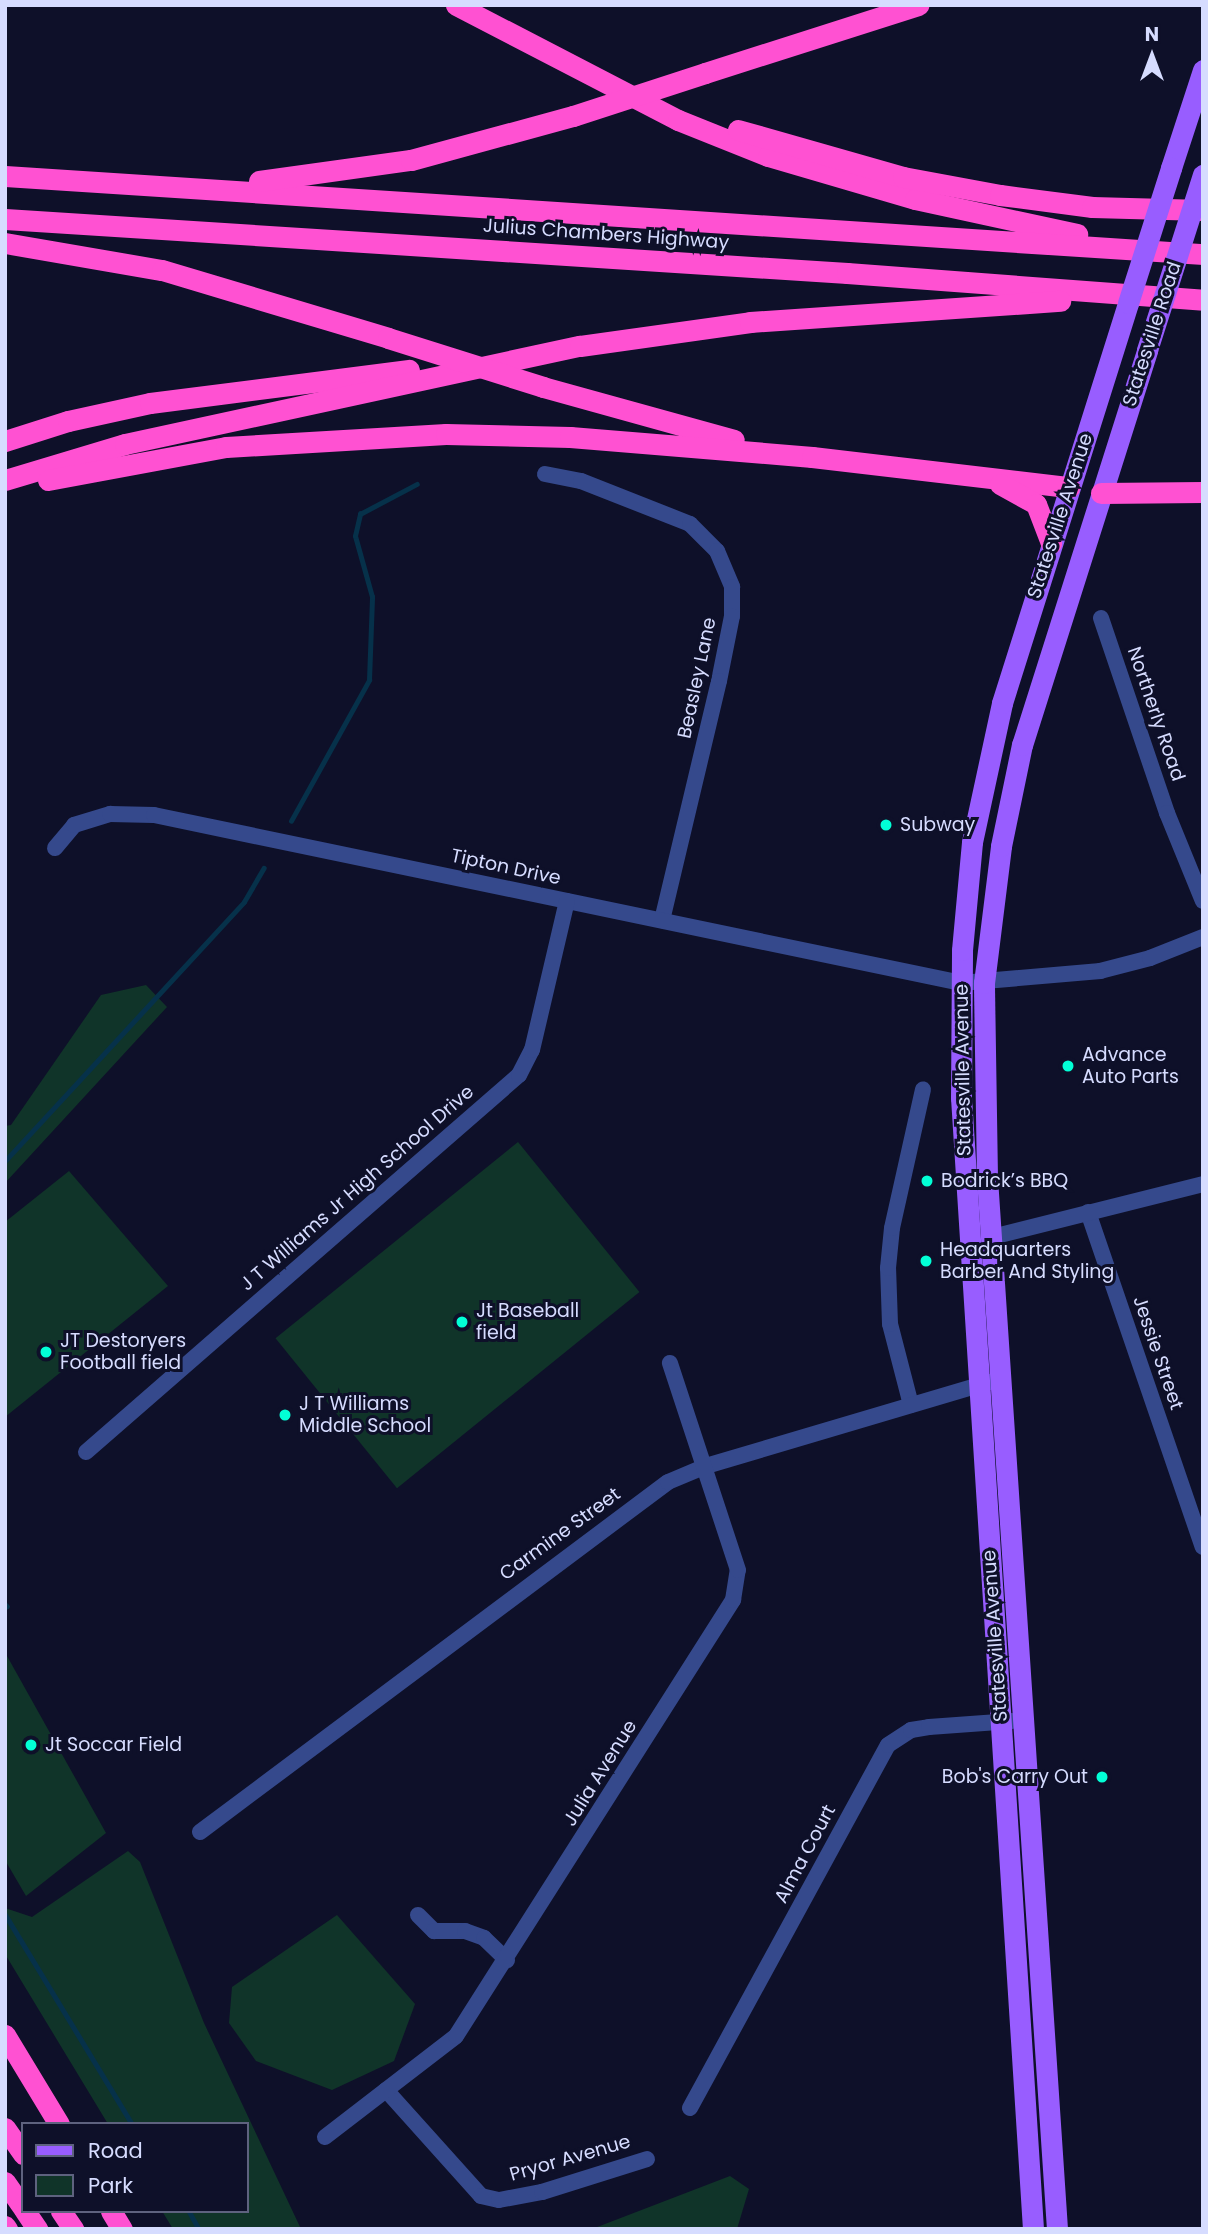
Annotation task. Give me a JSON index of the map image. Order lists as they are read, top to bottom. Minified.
{"streets":{"highway":["Julius Chambers Highway"],"main road":["Statesville Road","Statesville Avenue"],"street":["Beasley Lane","Northerly Road","Tipton Drive","J T Williams Jr High School Drive","Jessie Street","Carmine Street","Julia Avenue","Alma Court","Pryor Avenue"]},"crossings":[["Statesville Road","Statesville Avenue"],["Statesville Avenue","Tipton Drive"],["Statesville Avenue","Carmine Street"],["Statesville Avenue","Alma Court"],["Beasley Lane","Tipton Drive"],["Tipton Drive","J T Williams Jr High School Drive"],["Carmine Street","Julia Avenue"],["Julia Avenue","Pryor Avenue"]],"places":["Subway","Advance Auto Parts","Bodrick’s BBQ","Headquarters Barber And Styling","Jt Baseball field","JT Destoryers Football field","J T Williams Middle School","Jt Soccar Field","Bob's Carry Out"],"legend":["Road","Park"],"north":"top"}
